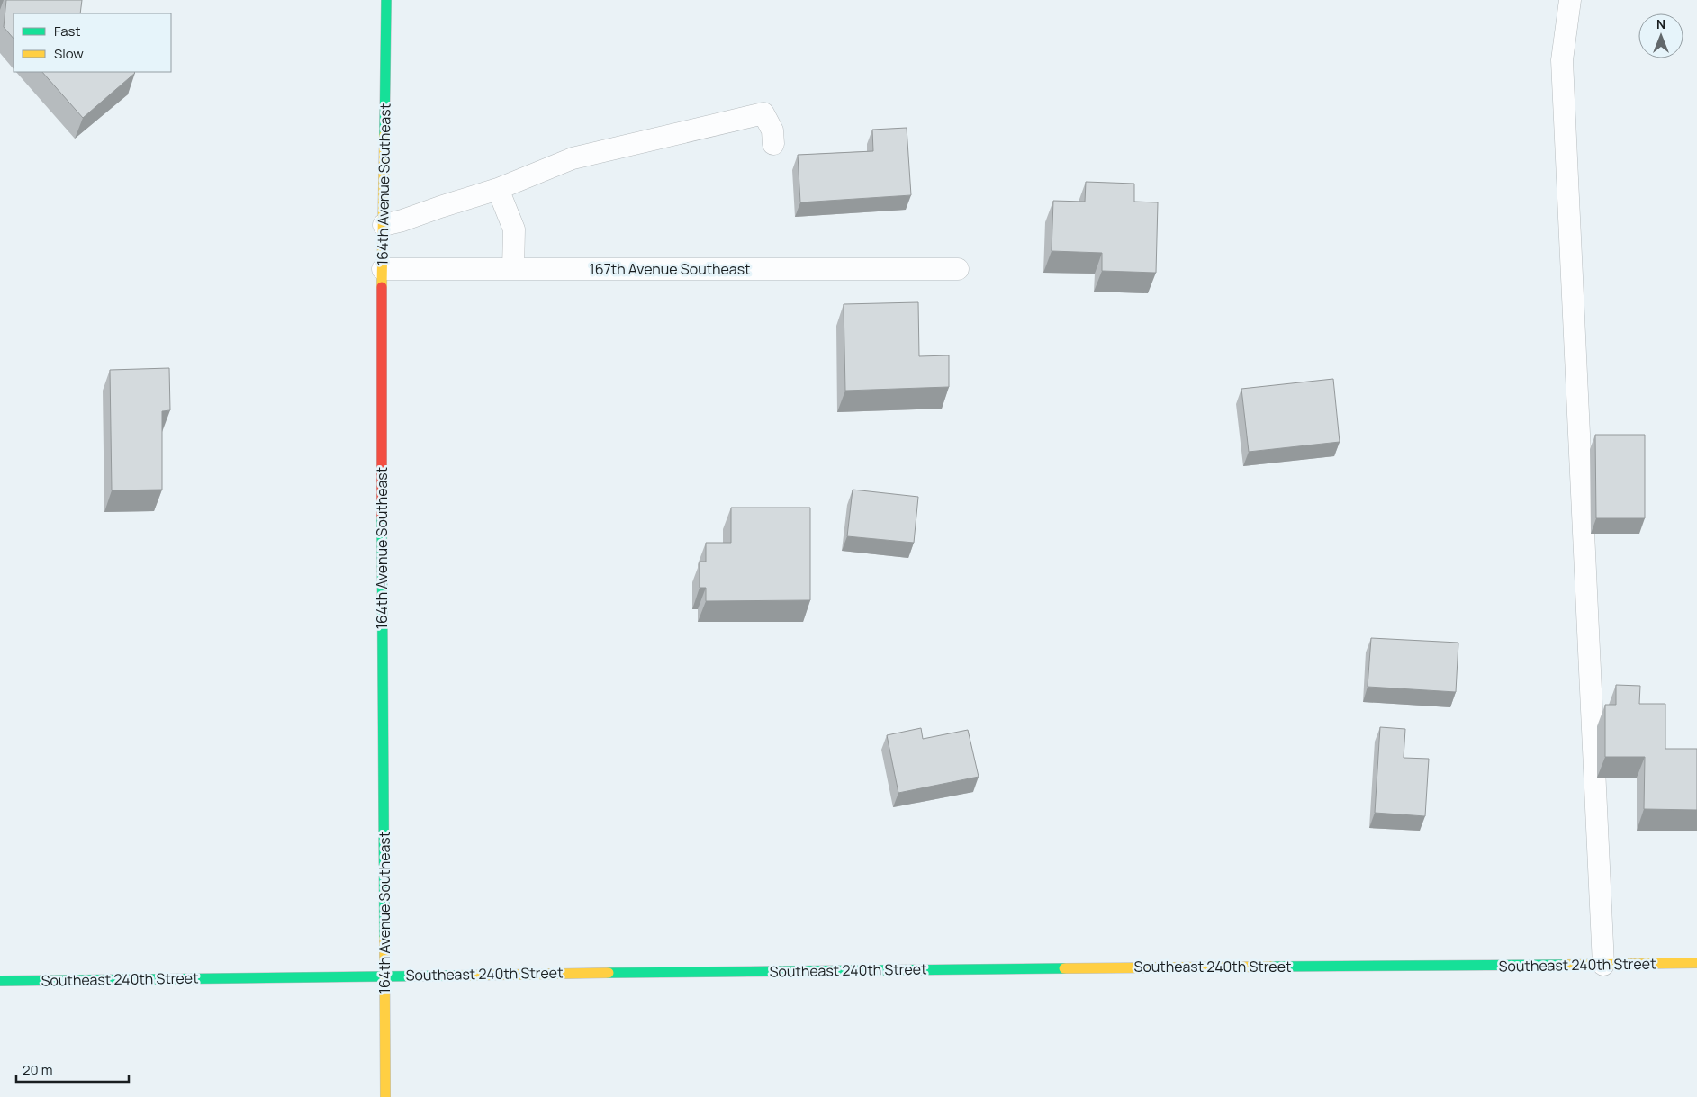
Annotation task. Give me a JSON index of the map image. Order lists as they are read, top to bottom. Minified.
{"streets":{"main road":["164th Avenue Southeast","Southeast 240th Street"],"lane":["167th Avenue Southeast"]},"crossings":[["164th Avenue Southeast","167th Avenue Southeast"],["164th Avenue Southeast","Southeast 240th Street"]],"legend":["Fast","Slow"],"scale_bar":"20 m","north":"top"}
